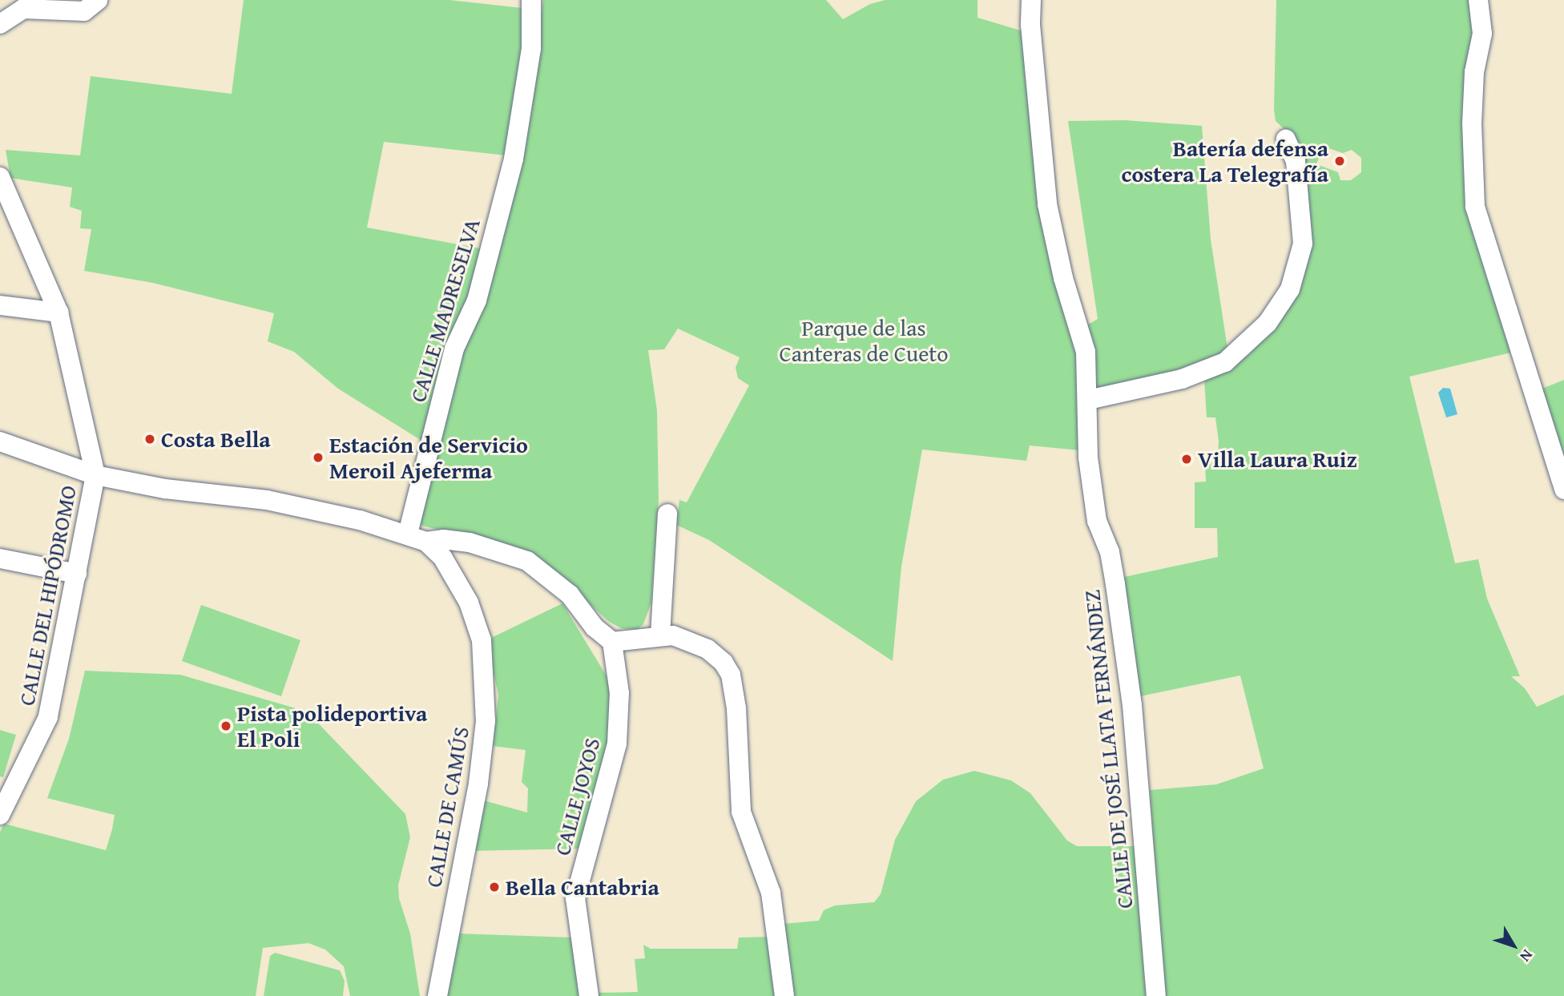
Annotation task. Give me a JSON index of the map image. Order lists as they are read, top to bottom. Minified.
{"streets":{"street":["CALLE MADRESELVA","CALLE DEL HIPÓDROMO","CALLE DE JOSÉ LLATA FERNÁNDEZ","CALLE JOYOS","CALLE DE CAMÚS"]},"crossings":[["CALLE MADRESELVA","CALLE DE CAMÚS"],["CALLE DEL HIPÓDROMO","CALLE DE CAMÚS"]],"parks":["Parque de las Canteras de Cueto"],"places":["Batería defensa costera La Telegrafía","Costa Bella","Estación de Servicio Meroil Ajeferma","Villa Laura Ruiz","Pista polideportiva El Poli","Bella Cantabria"],"north":"bottom right"}
